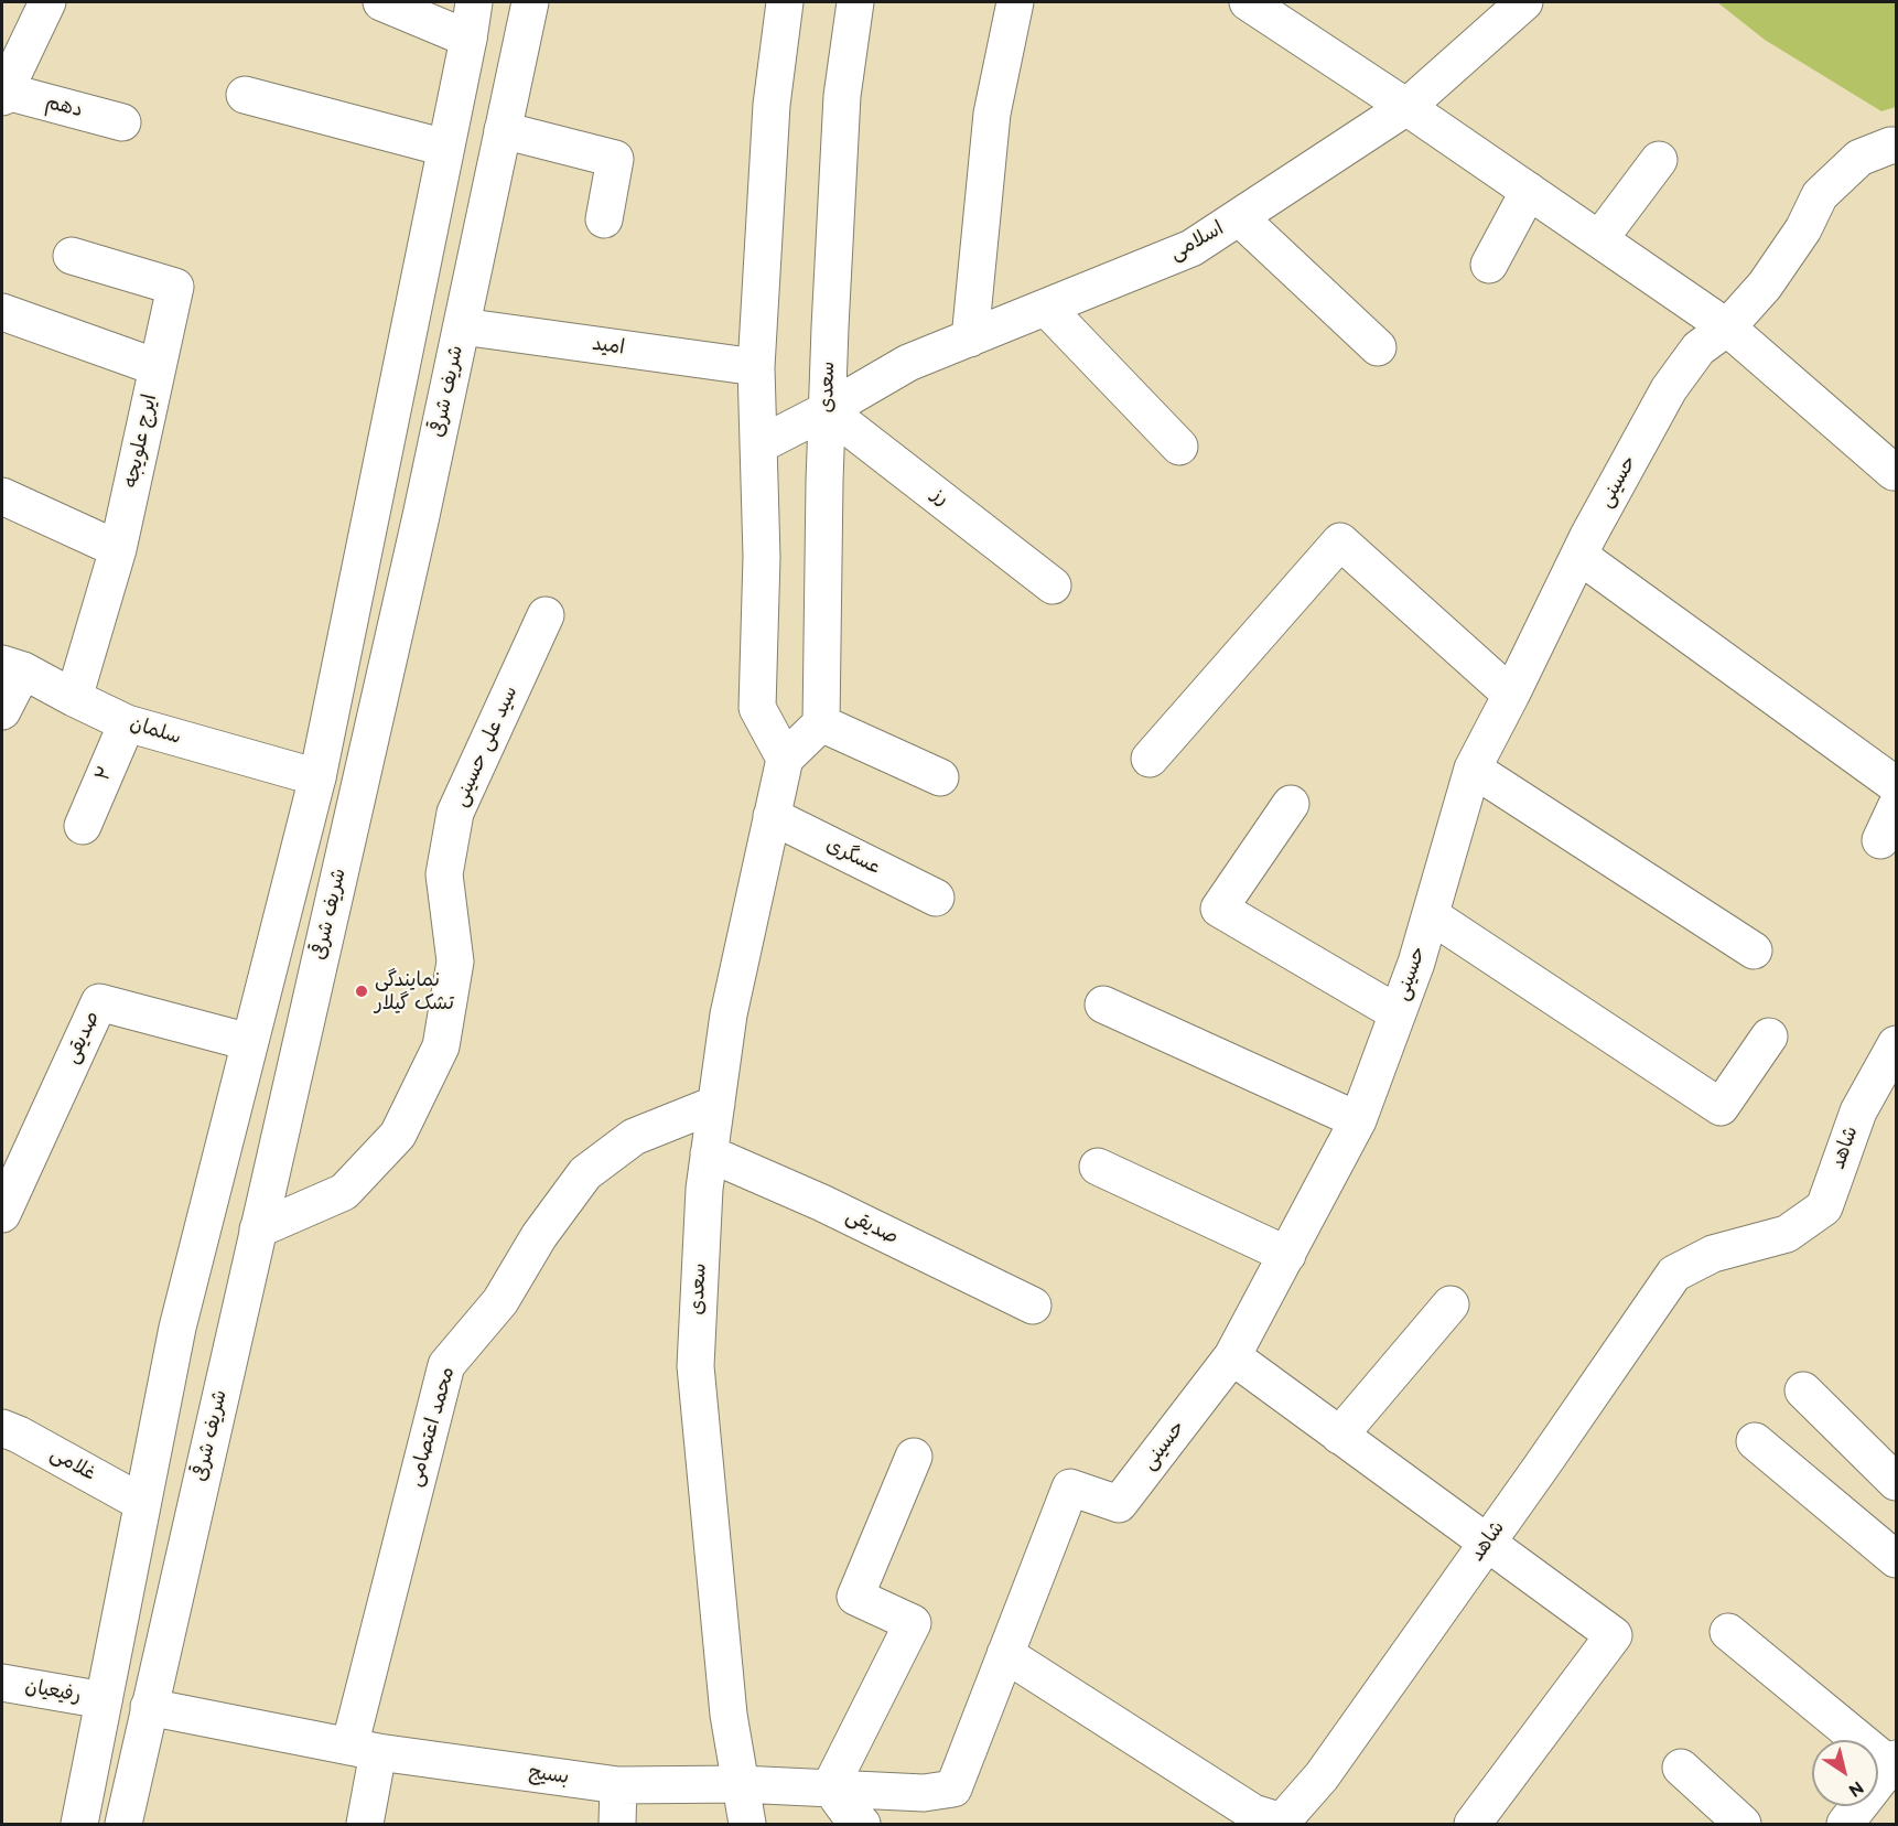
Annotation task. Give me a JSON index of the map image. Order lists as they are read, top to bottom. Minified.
{"streets":{"street":["دهم","اسلامی","امید","سعدی","شریف شرقی","ایرج علویجه","حسینی","رز","سلمان","سید علی حسینی","۲","عسگری","صدیقی","شاهد","محمد اعتصامی","غلامی","رفیعیان","بسیج"]},"crossings":[["اسلامی","سعدی"],["اسلامی","رز"],["امید","شریف شرقی"],["سعدی","رز"],["سعدی","عسگری"],["سعدی","صدیقی"],["سعدی","محمد اعتصامی"],["سعدی","بسیج"],["شریف شرقی","سید علی حسینی"],["شریف شرقی","بسیج"],["ایرج علویجه","سلمان"],["حسینی","شاهد"],["حسینی","بسیج"],["سلمان","۲"],["محمد اعتصامی","بسیج"]],"places":["نمایندگی تشک گیلار"],"north":"bottom right"}
